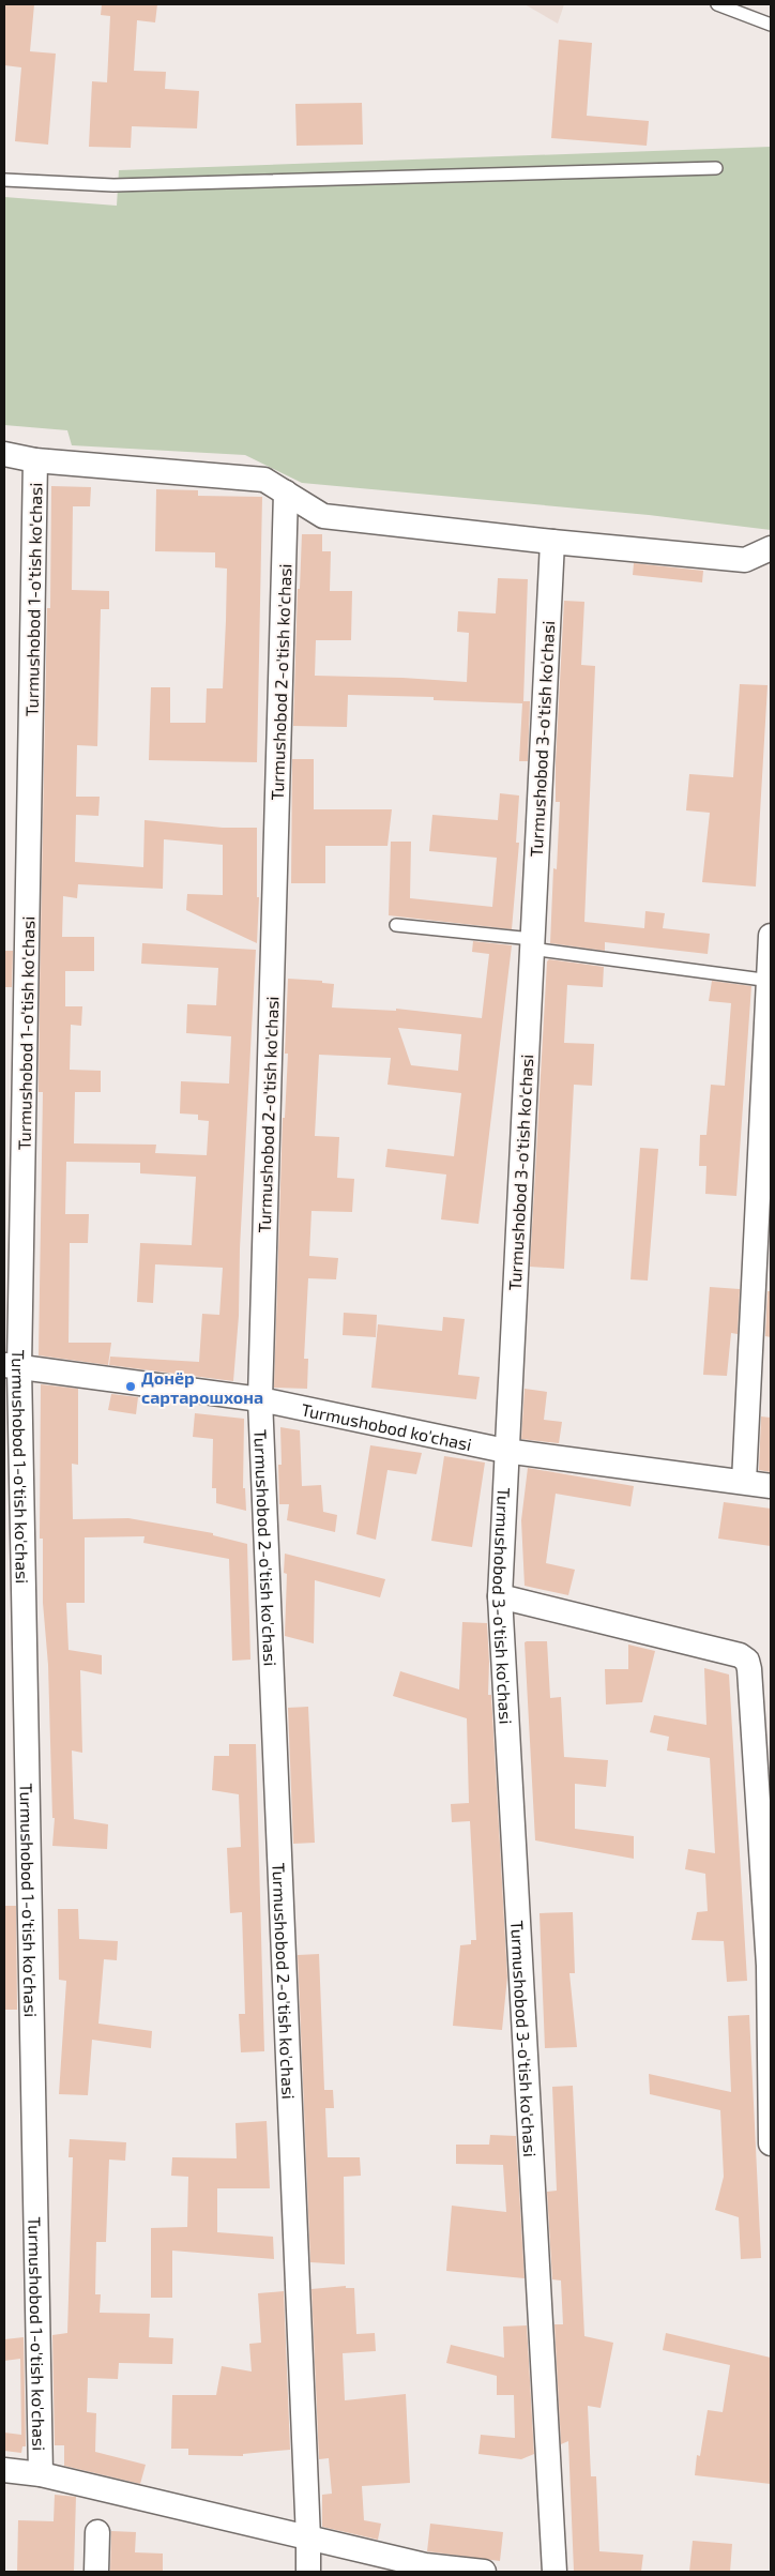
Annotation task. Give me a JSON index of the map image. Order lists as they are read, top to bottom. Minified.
{"streets":{"street":["Turmushobod 1-o'tish ko'chasi","Turmushobod 2-o'tish ko'chasi","Turmushobod 3-o'tish ko'chasi","Turmushobod ko'chasi"]},"crossings":[["Turmushobod 1-o'tish ko'chasi","Turmushobod ko'chasi"],["Turmushobod 2-o'tish ko'chasi","Turmushobod ko'chasi"],["Turmushobod 3-o'tish ko'chasi","Turmushobod ko'chasi"]],"places":["Донёр сартарошхона"]}
